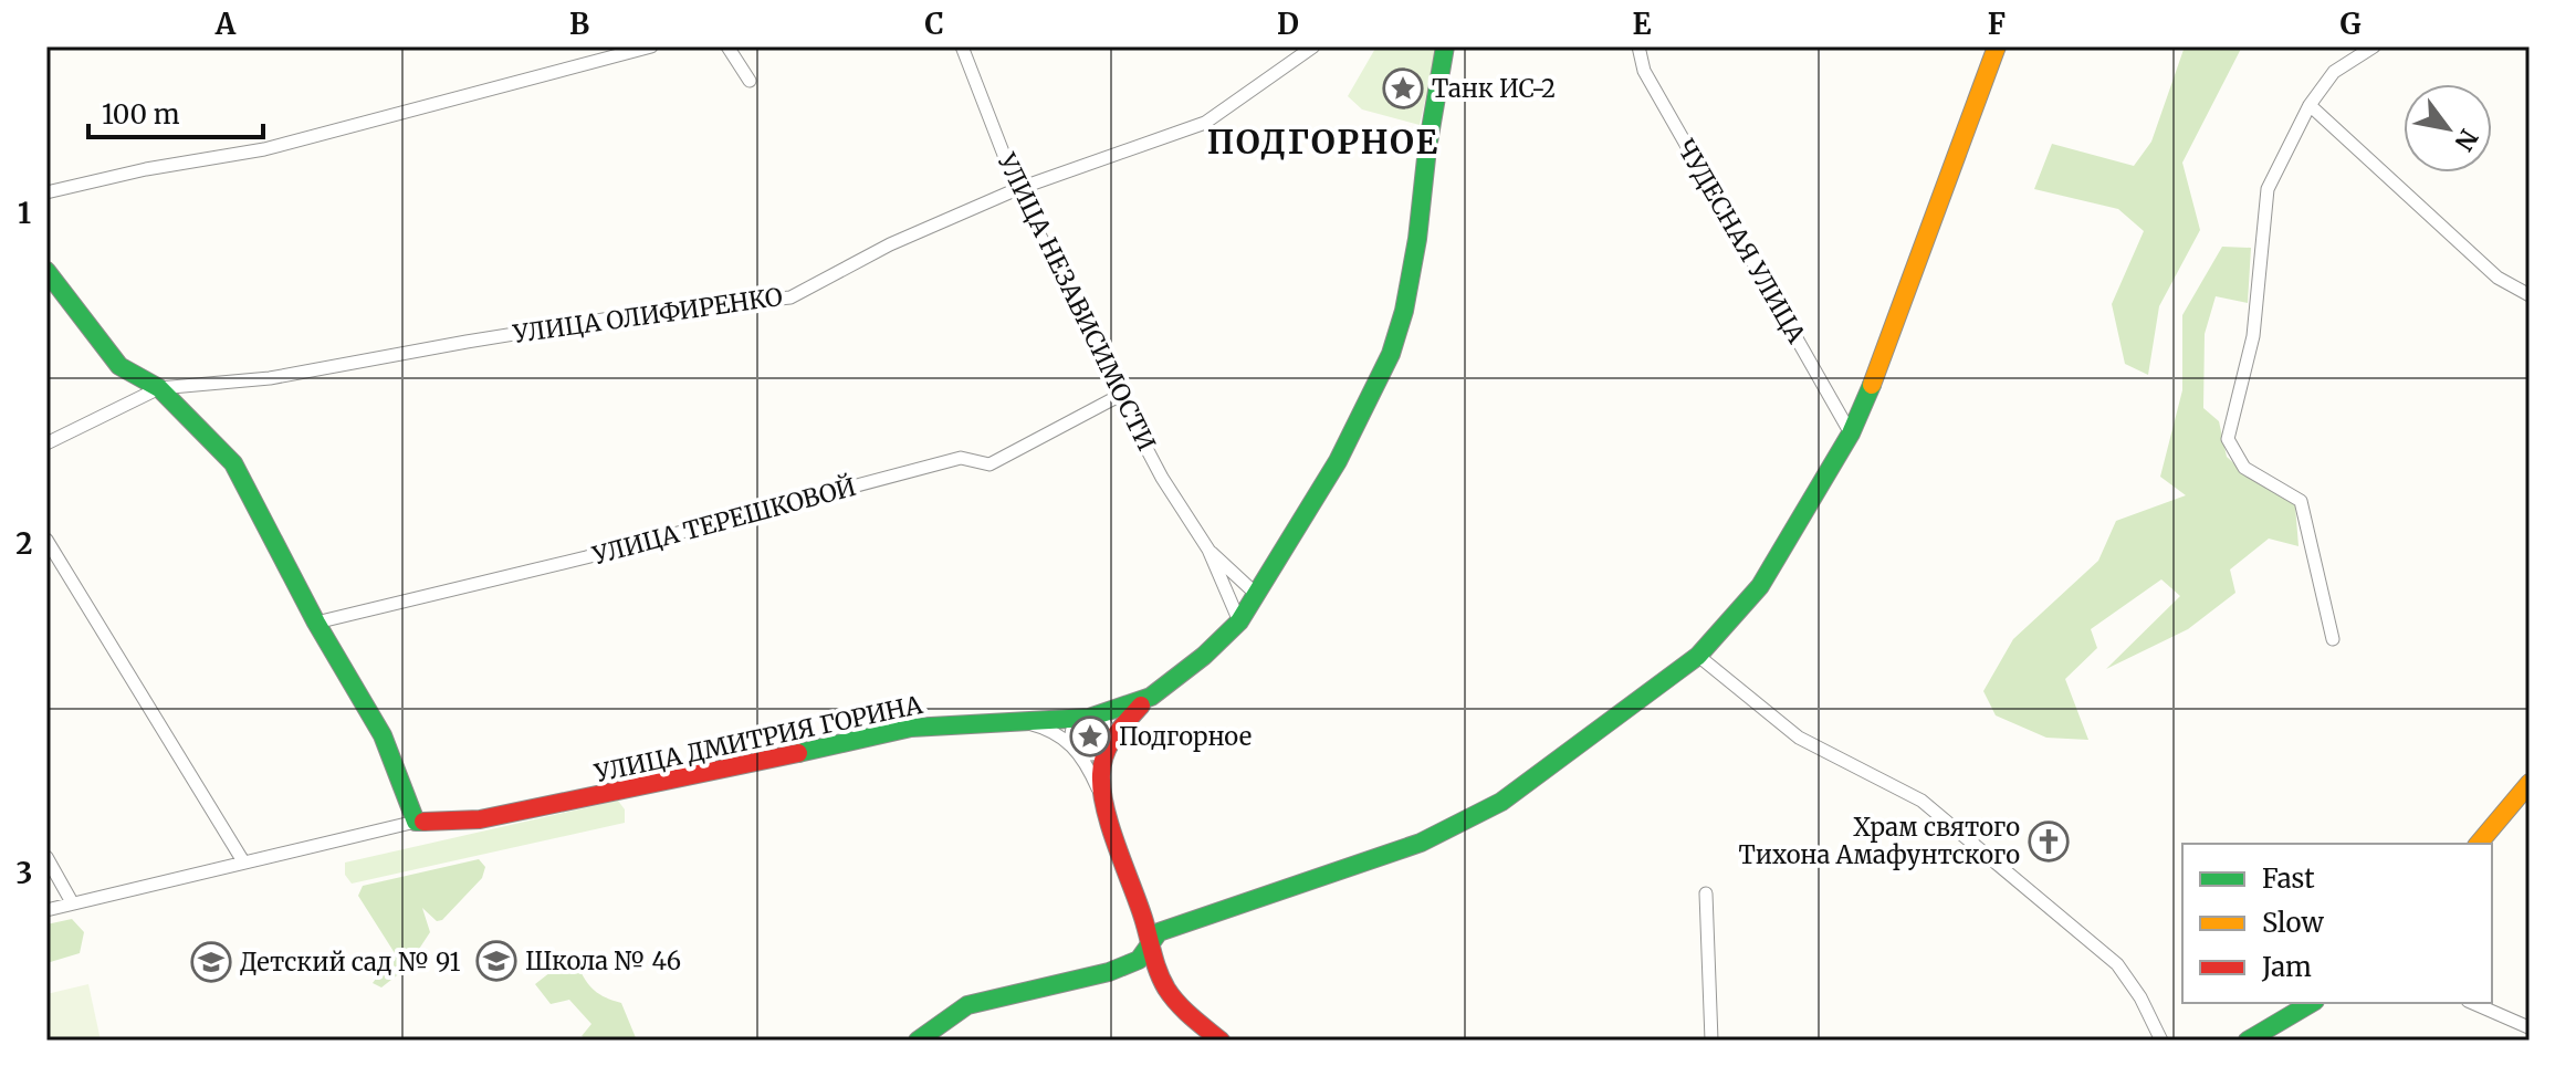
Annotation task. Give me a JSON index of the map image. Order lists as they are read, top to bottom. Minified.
{"streets":{"street":["ЧУДЕСНАЯ УЛИЦА","УЛИЦА НЕЗАВИСИМОСТИ","УЛИЦА ОЛИФИРЕНКО","УЛИЦА ТЕРЕШКОВОЙ","УЛИЦА ДМИТРИЯ ГОРИНА"]},"crossings":[["УЛИЦА НЕЗАВИСИМОСТИ","УЛИЦА ОЛИФИРЕНКО"],["УЛИЦА НЕЗАВИСИМОСТИ","УЛИЦА ТЕРЕШКОВОЙ"]],"districts":["ПОДГОРНОЕ"],"places":{"place":["Танк ИС-2","Подгорное"],"church":["Храм святого Тихона Амафунтского"],"school or university":["Школа № 46","Детский сад № 91"]},"legend":["Fast","Slow","Jam"],"scale_bar":"100 m","north":"bottom right","grid":{"columns":["A","B","C","D","E","F","G"],"rows":["1","2","3"]}}
